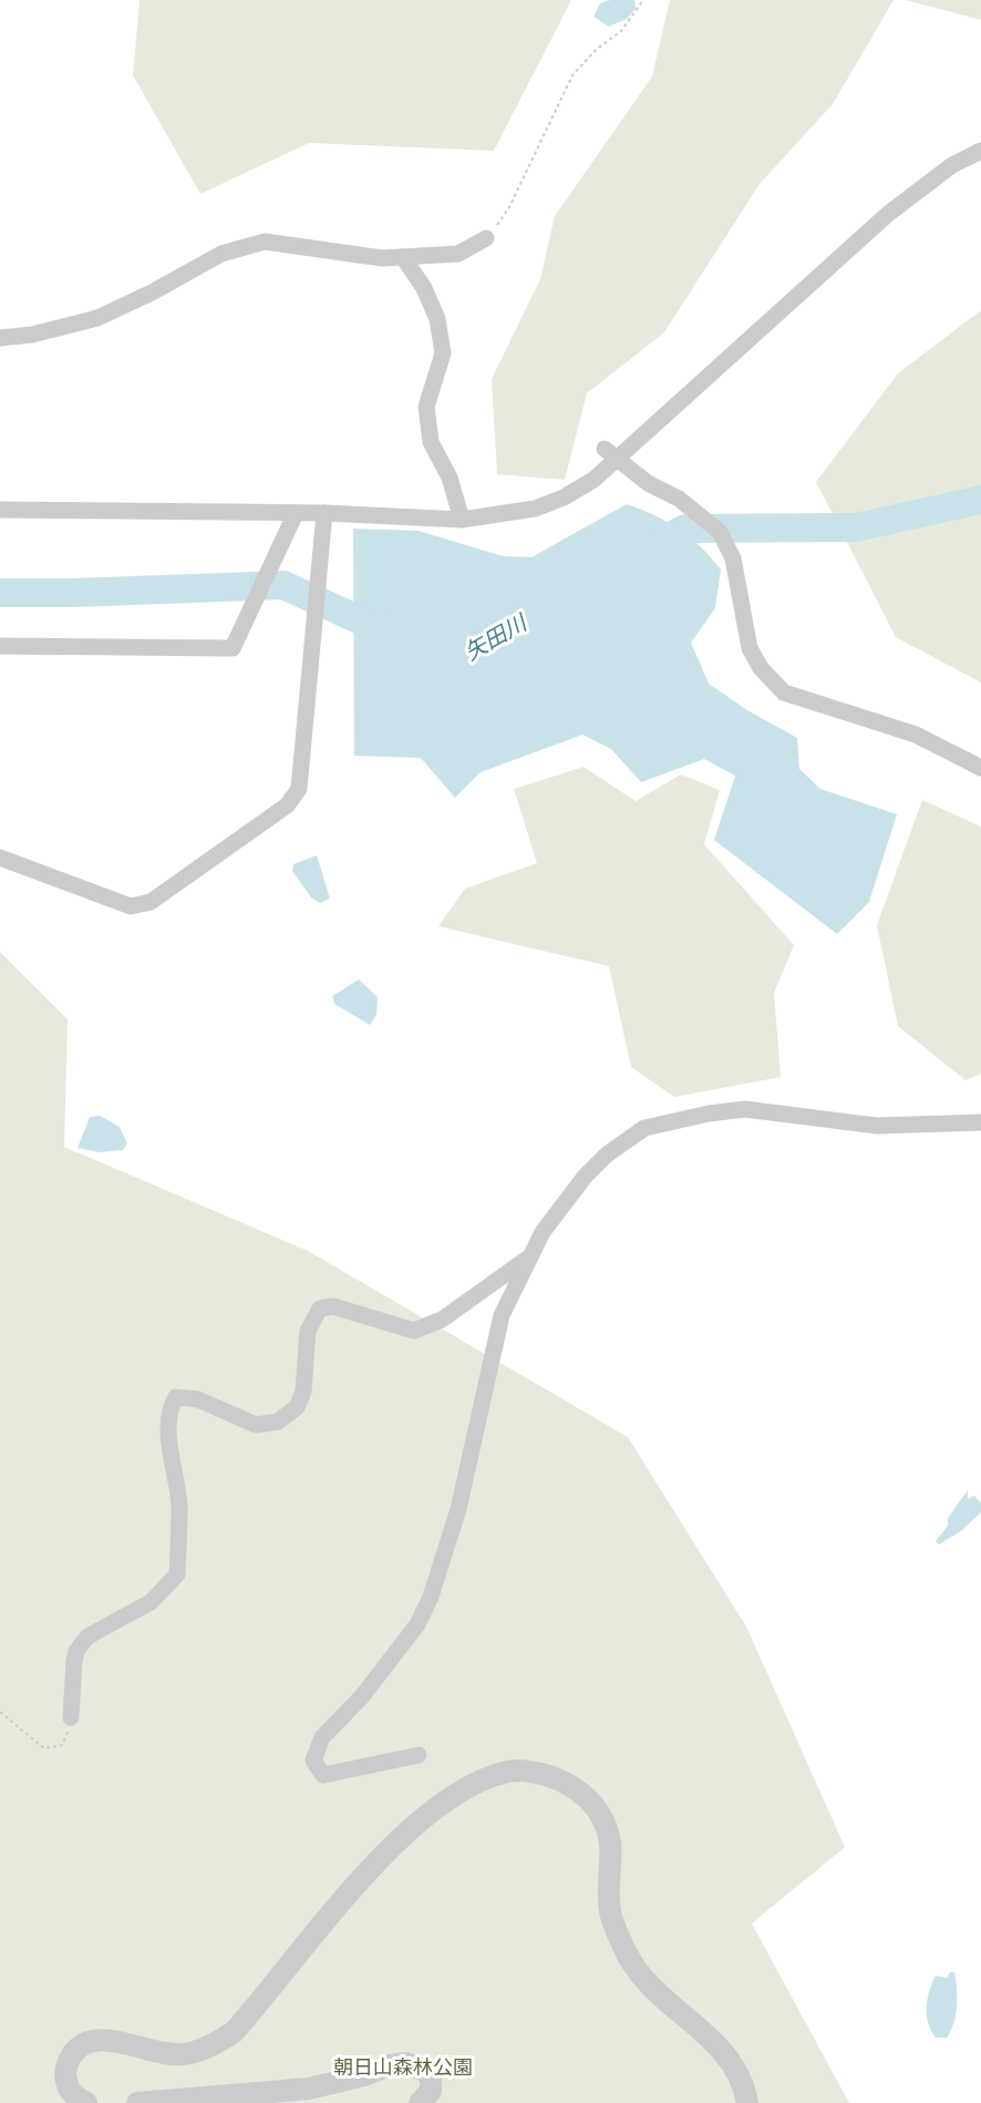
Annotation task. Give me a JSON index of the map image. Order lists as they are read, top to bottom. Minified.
{"water":["矢田川"],"parks":["朝日山森林公園"]}
